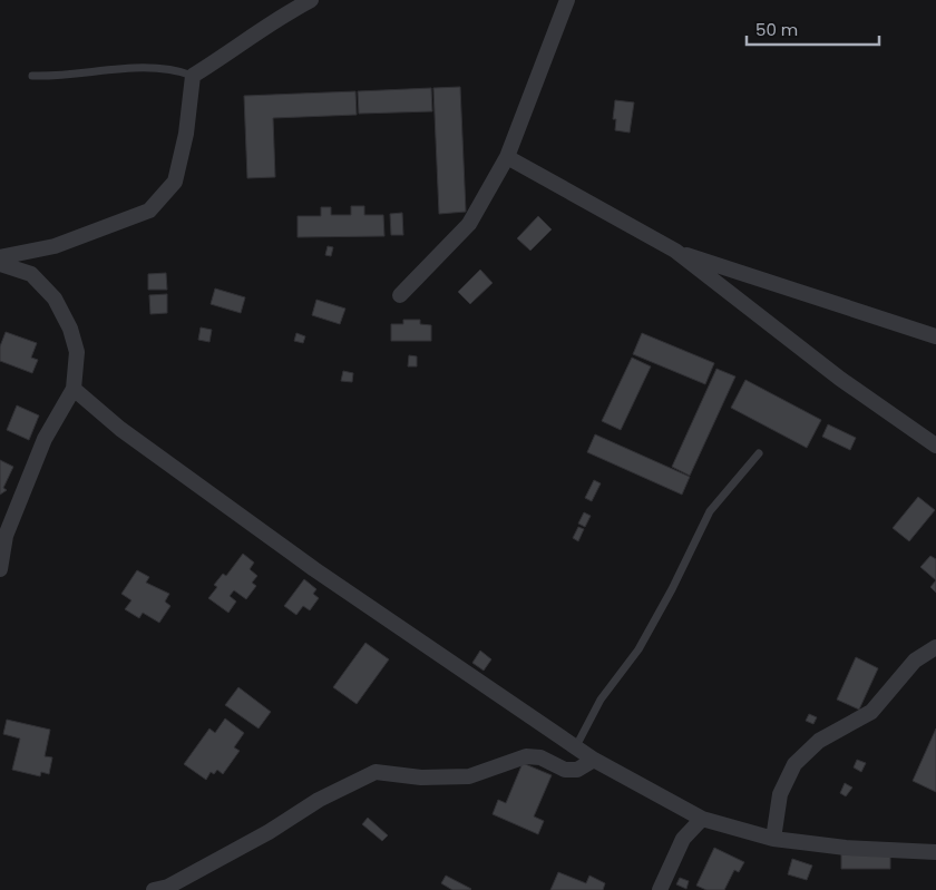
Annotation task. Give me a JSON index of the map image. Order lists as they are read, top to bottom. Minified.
{"scale_bar":"50 m"}
